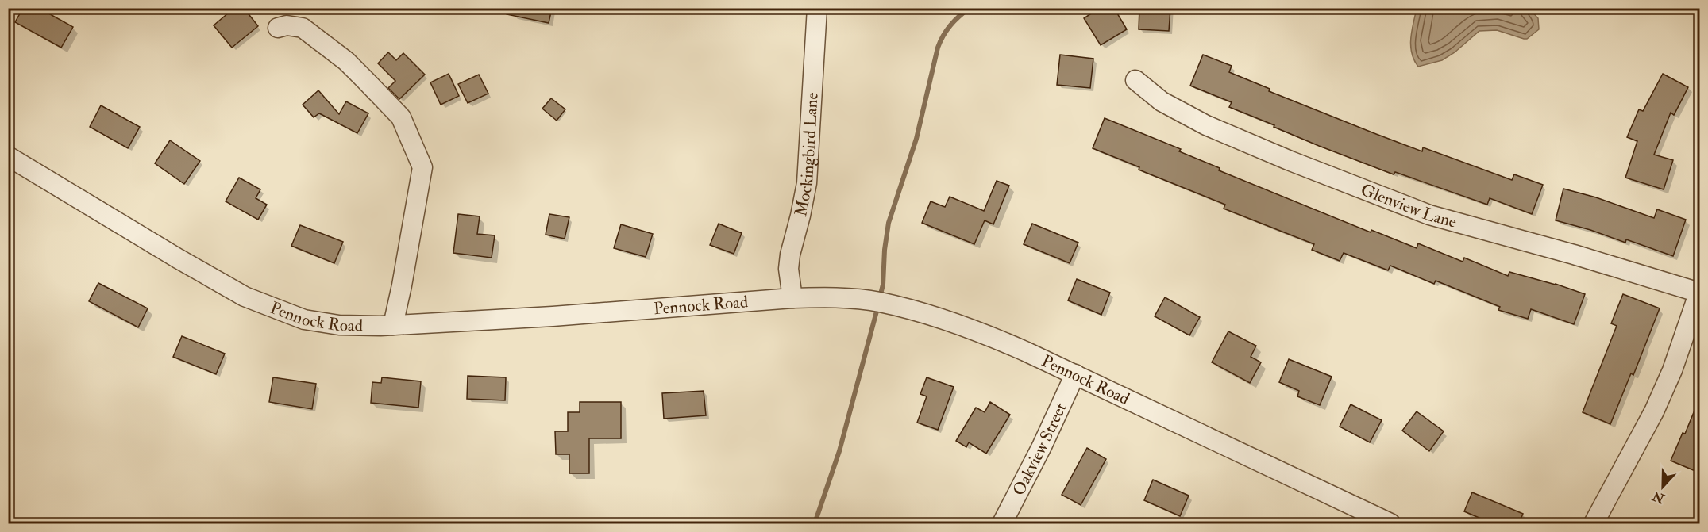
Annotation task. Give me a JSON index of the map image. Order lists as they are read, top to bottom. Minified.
{"streets":{"street":["Mockingbird Lane","Glenview Lane","Pennock Road","Oakview Street"]},"crossings":[["Mockingbird Lane","Pennock Road"],["Pennock Road","Oakview Street"]],"north":"bottom"}
